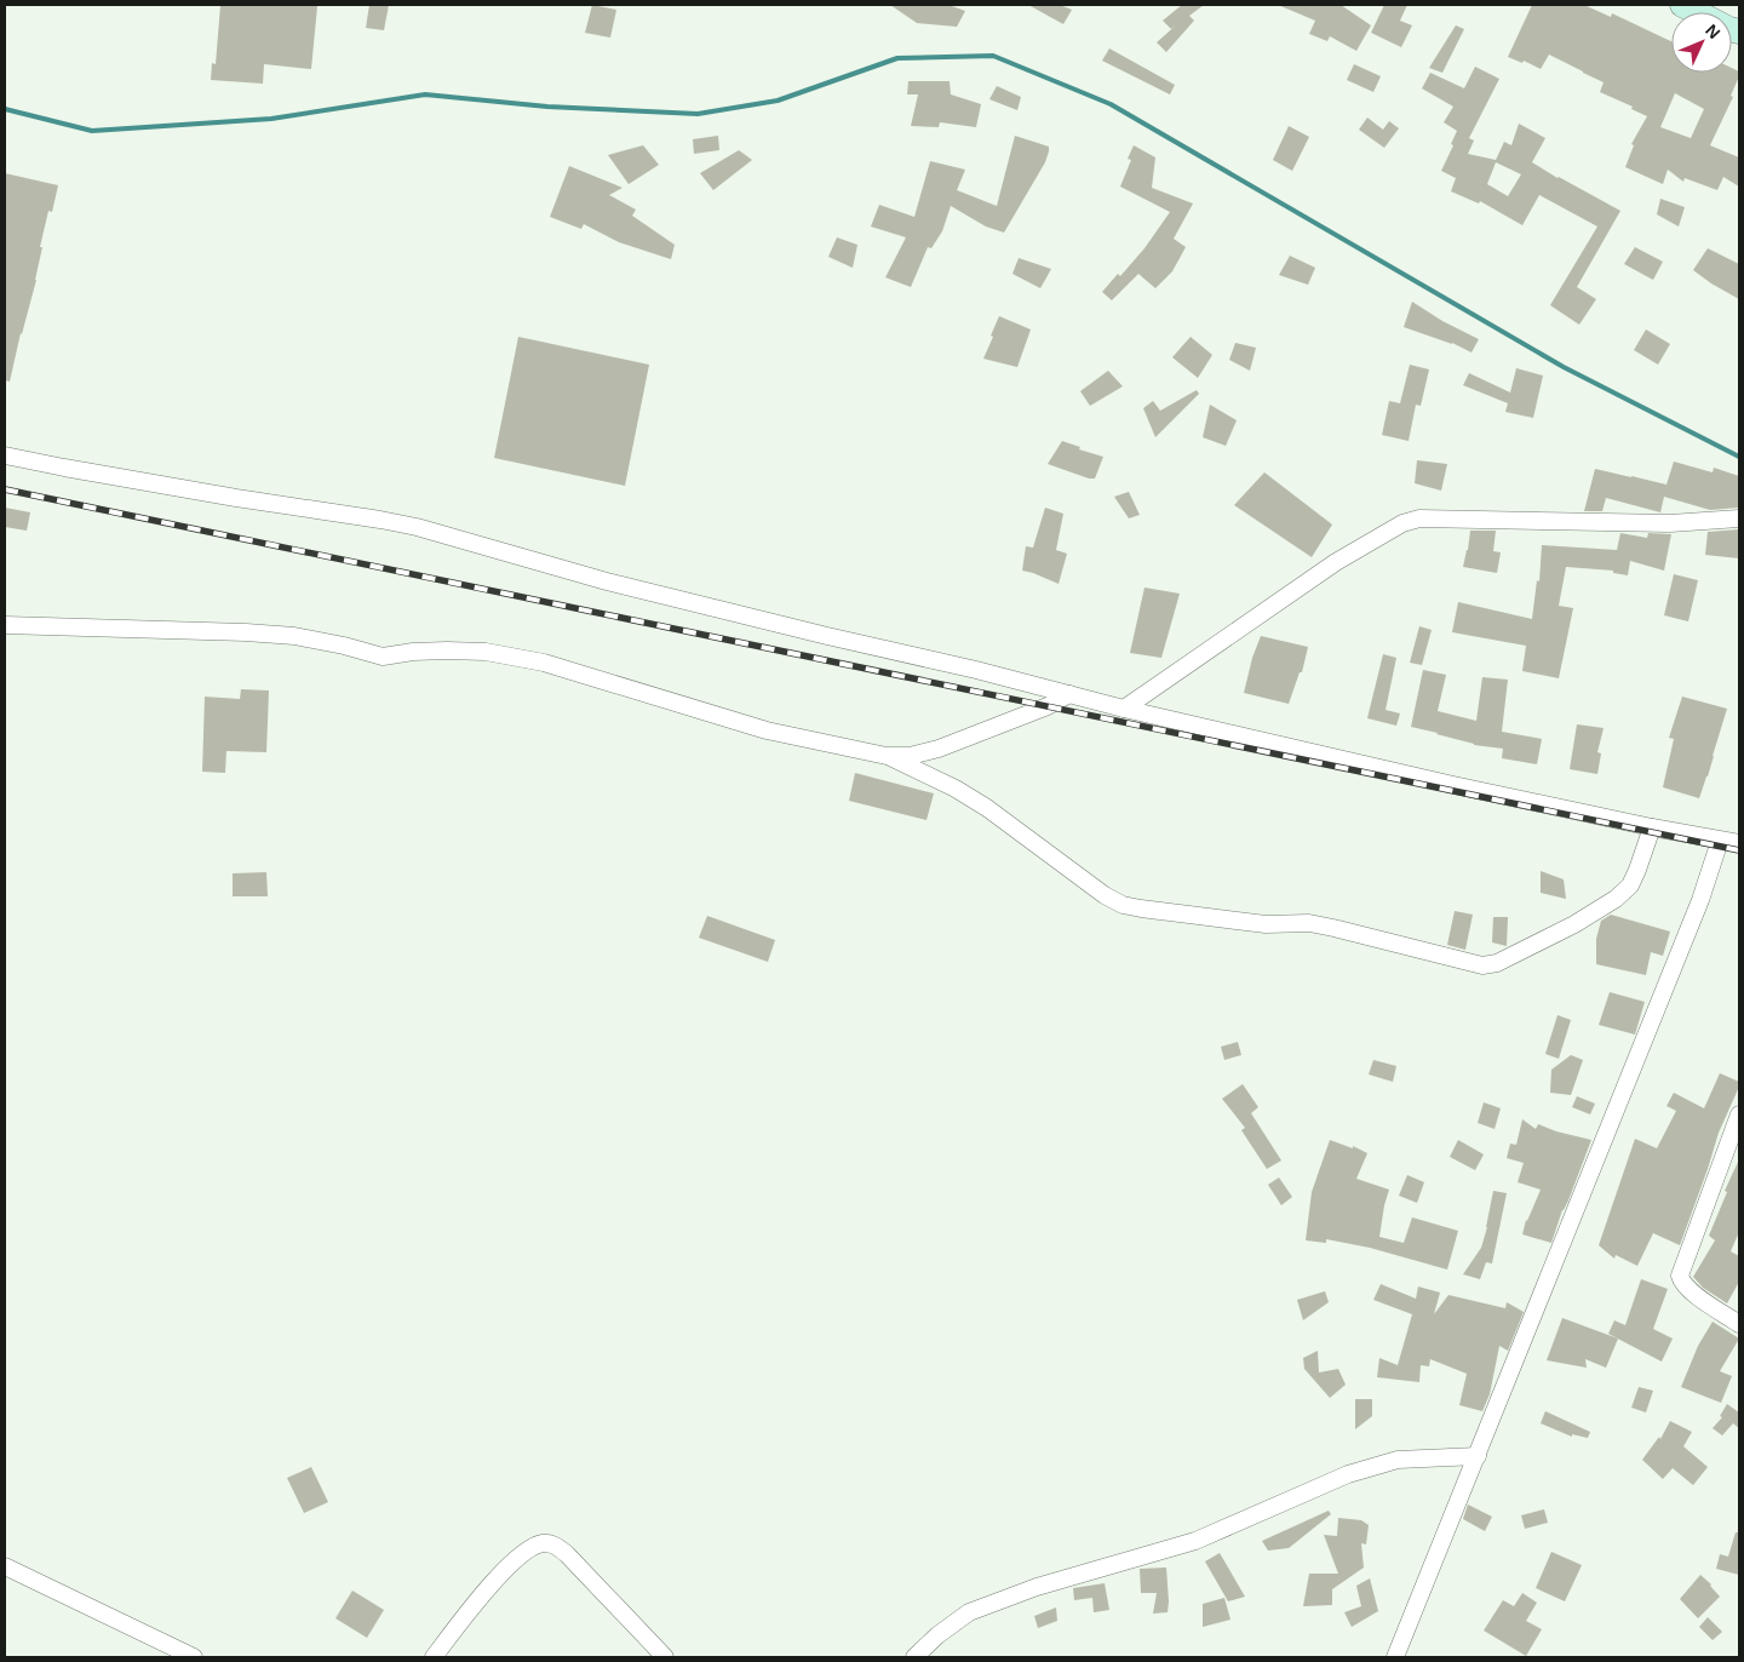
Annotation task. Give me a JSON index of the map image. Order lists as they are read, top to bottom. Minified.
{"north":"top right"}
